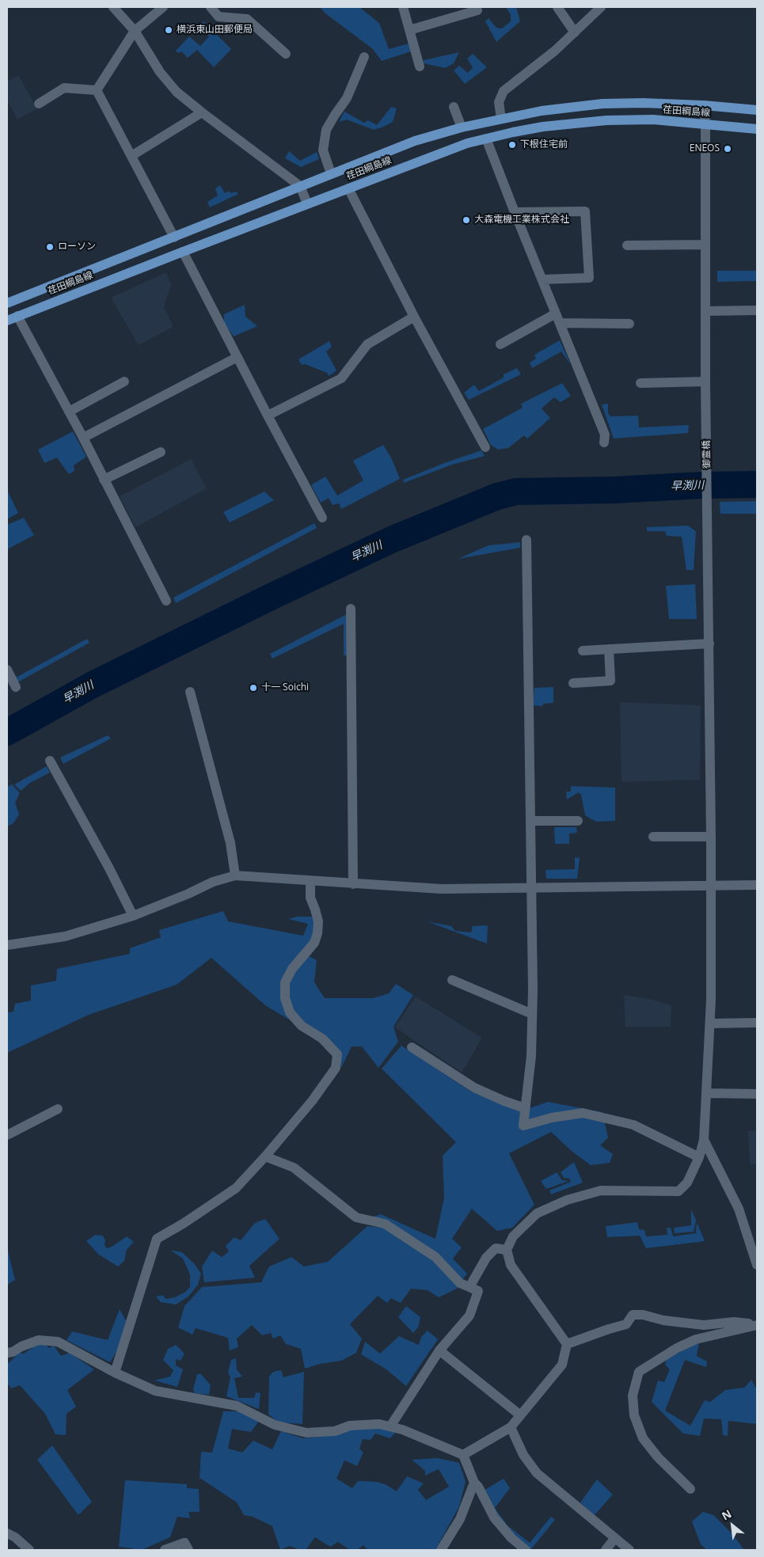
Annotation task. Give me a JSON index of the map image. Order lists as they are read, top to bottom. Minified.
{"streets":{"main road":["荏田綱島線"],"street":["御霊橋"]},"crossings":[["荏田綱島線","御霊橋"]],"water":["早渕川"],"places":["横浜東山田郵便局","下根住宅前","ENEOS","大森電機工業株式会社","ローソン","十一 Soichi"],"north":"top left"}
